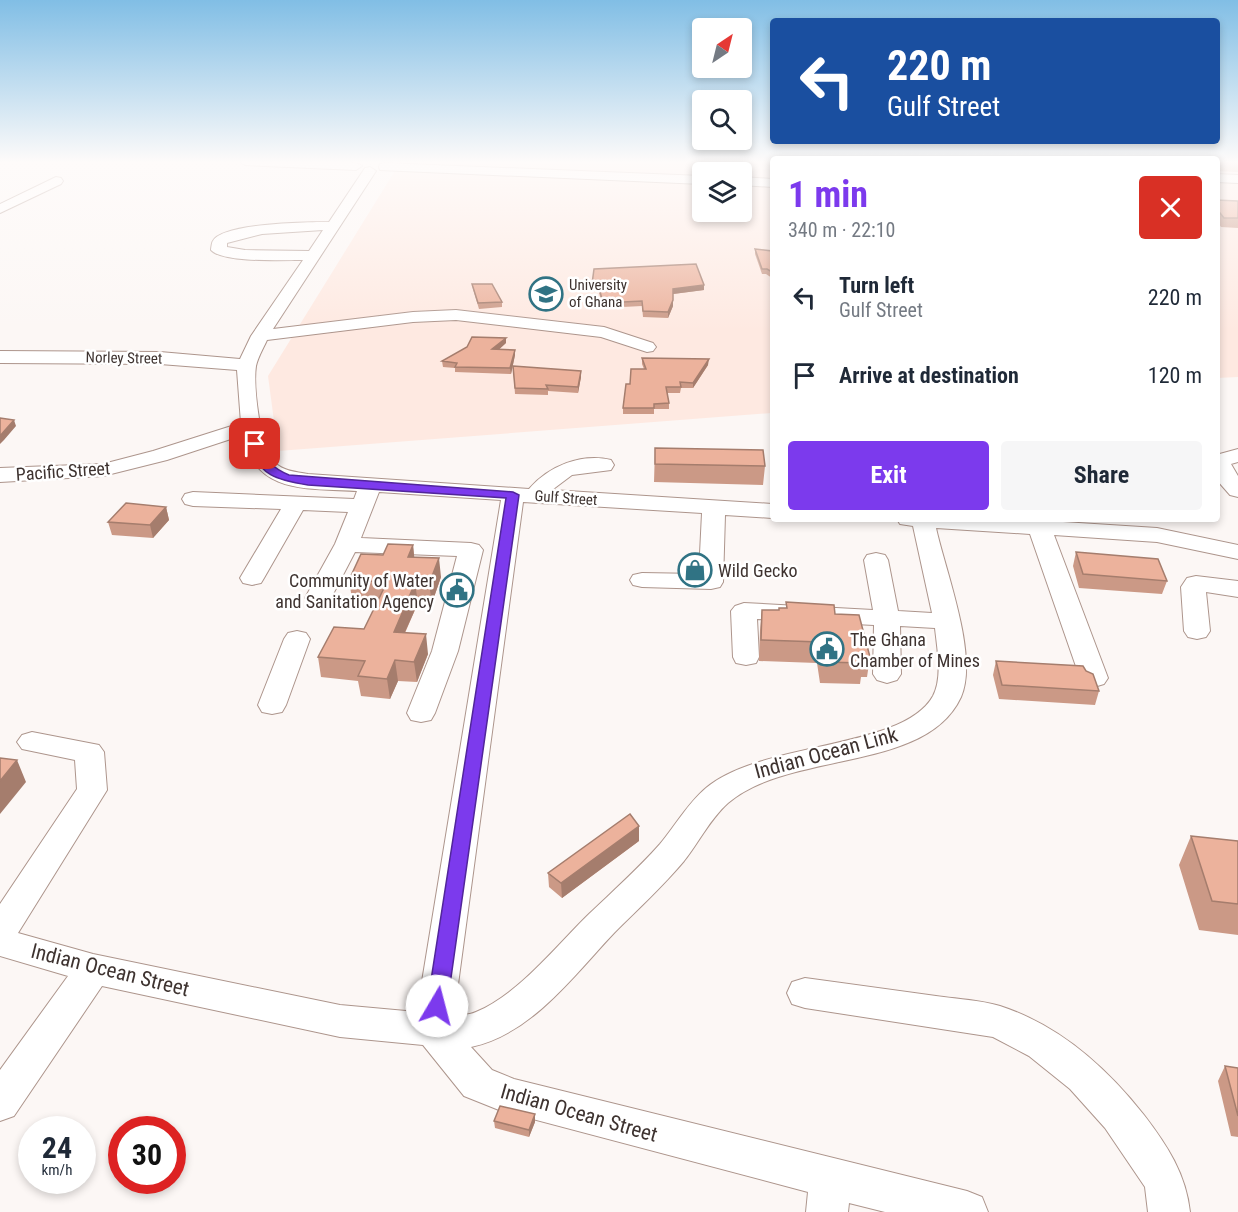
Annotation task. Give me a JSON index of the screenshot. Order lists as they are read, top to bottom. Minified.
{"streets":{"street":["Norley Street","Pacific Street","Gulf Street","Indian Ocean Link","Indian Ocean Street"]},"crossings":[["Norley Street","Gulf Street"],["Pacific Street","Gulf Street"],["Indian Ocean Link","Indian Ocean Street"]],"places":{"school or university":["University of Ghana"],"shop":["Wild Gecko"],"public building":["Community of Water and Sanitation Agency","The Ghana Chamber of Mines"]},"north":"top right","page":{"turn":["220 m","Gulf Street"],"heading":["1 min","340 m · 22:10"],"list":[{"name":"Turn left","note":"Gulf Street","value":"220 m"},{"name":"Arrive at destination","value":"120 m"}],"buttons":["Exit","Share"],"speed":"24 km/h","limit":"30"}}
